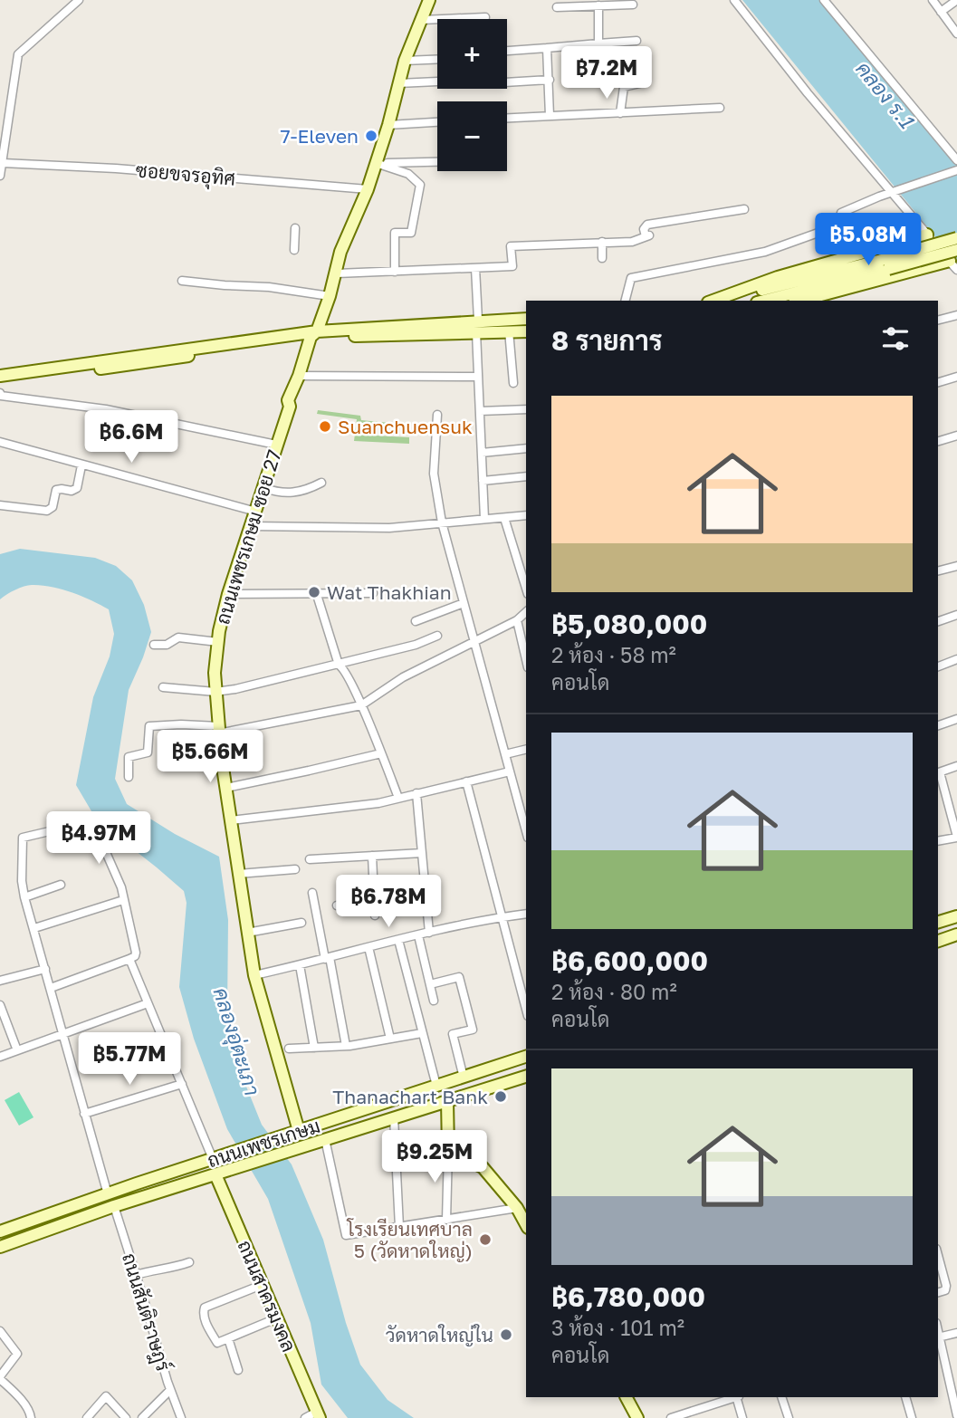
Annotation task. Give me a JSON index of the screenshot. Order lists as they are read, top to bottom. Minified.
{"streets":{"main road":["ถนนเพชรเกษม ซอย 27","ถนนเพชรเกษม","ถนนสาครมงคล"],"street":["ซอยขจรอุทิศ","ถนนสันติราษฎร์"]},"crossings":[["ซอยขจรอุทิศ","ถนนเพชรเกษม ซอย 27"],["ถนนเพชรเกษม ซอย 27","ถนนเพชรเกษม"],["ถนนเพชรเกษม","ถนนสาครมงคล"],["ถนนเพชรเกษม","ถนนสันติราษฎร์"]],"water":["คลอง ร.1","คลองอุ่ตะเภา"],"places":["7-Eleven","Suanchuensuk","Wat Thakhian","Thanachart Bank","โรงเรียนเทศบาล 5 (วัดหาดใหญ่)","วัดหาดใหญ่ใน"],"page":{"map_buttons":["+","−"],"price":["฿7.2M","฿5.08M","฿6.6M","฿5.66M","฿4.97M","฿6.78M","฿5.77M","฿9.25M"],"heading":"8 รายการ","list":[{"name":"฿5,080,000","note":"2 ห้อง · 58 m² · คอนโด"},{"name":"฿6,600,000","note":"2 ห้อง · 80 m² · คอนโด"},{"name":"฿6,780,000","note":"3 ห้อง · 101 m² · คอนโด"}]}}
